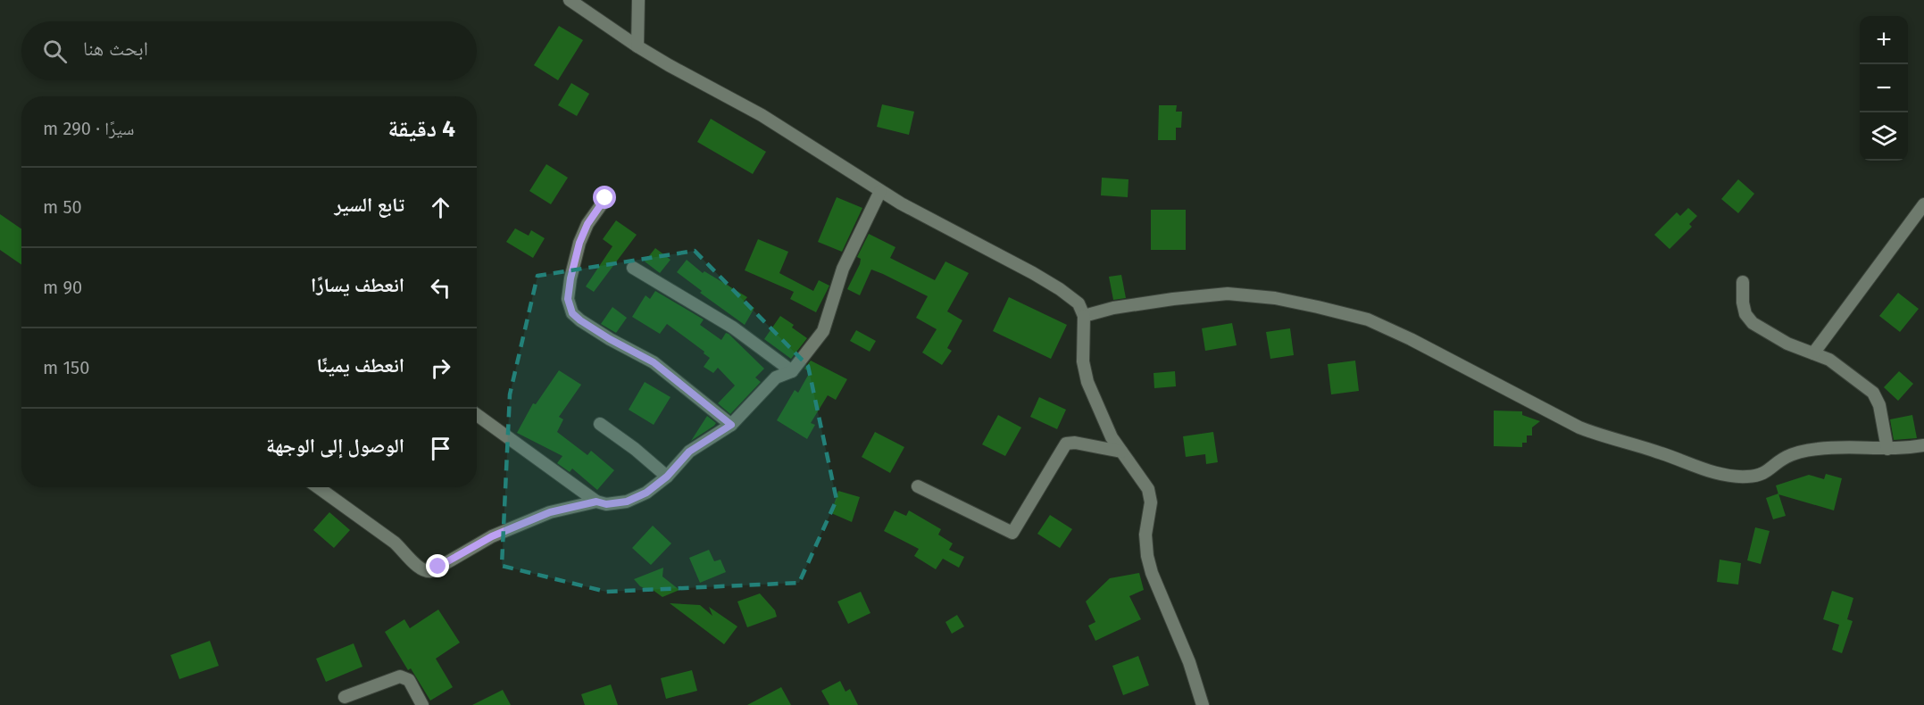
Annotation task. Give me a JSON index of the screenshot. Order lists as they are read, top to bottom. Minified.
{"page":{"map_buttons":["+","−"],"search":"ابحث هنا","heading":["4 دقيقة","سيرًا · 290 m"],"list":[["تابع السير","50 m"],["انعطف يسارًا","90 m"],["انعطف يمينًا","150 m"],"الوصول إلى الوجهة"]}}
